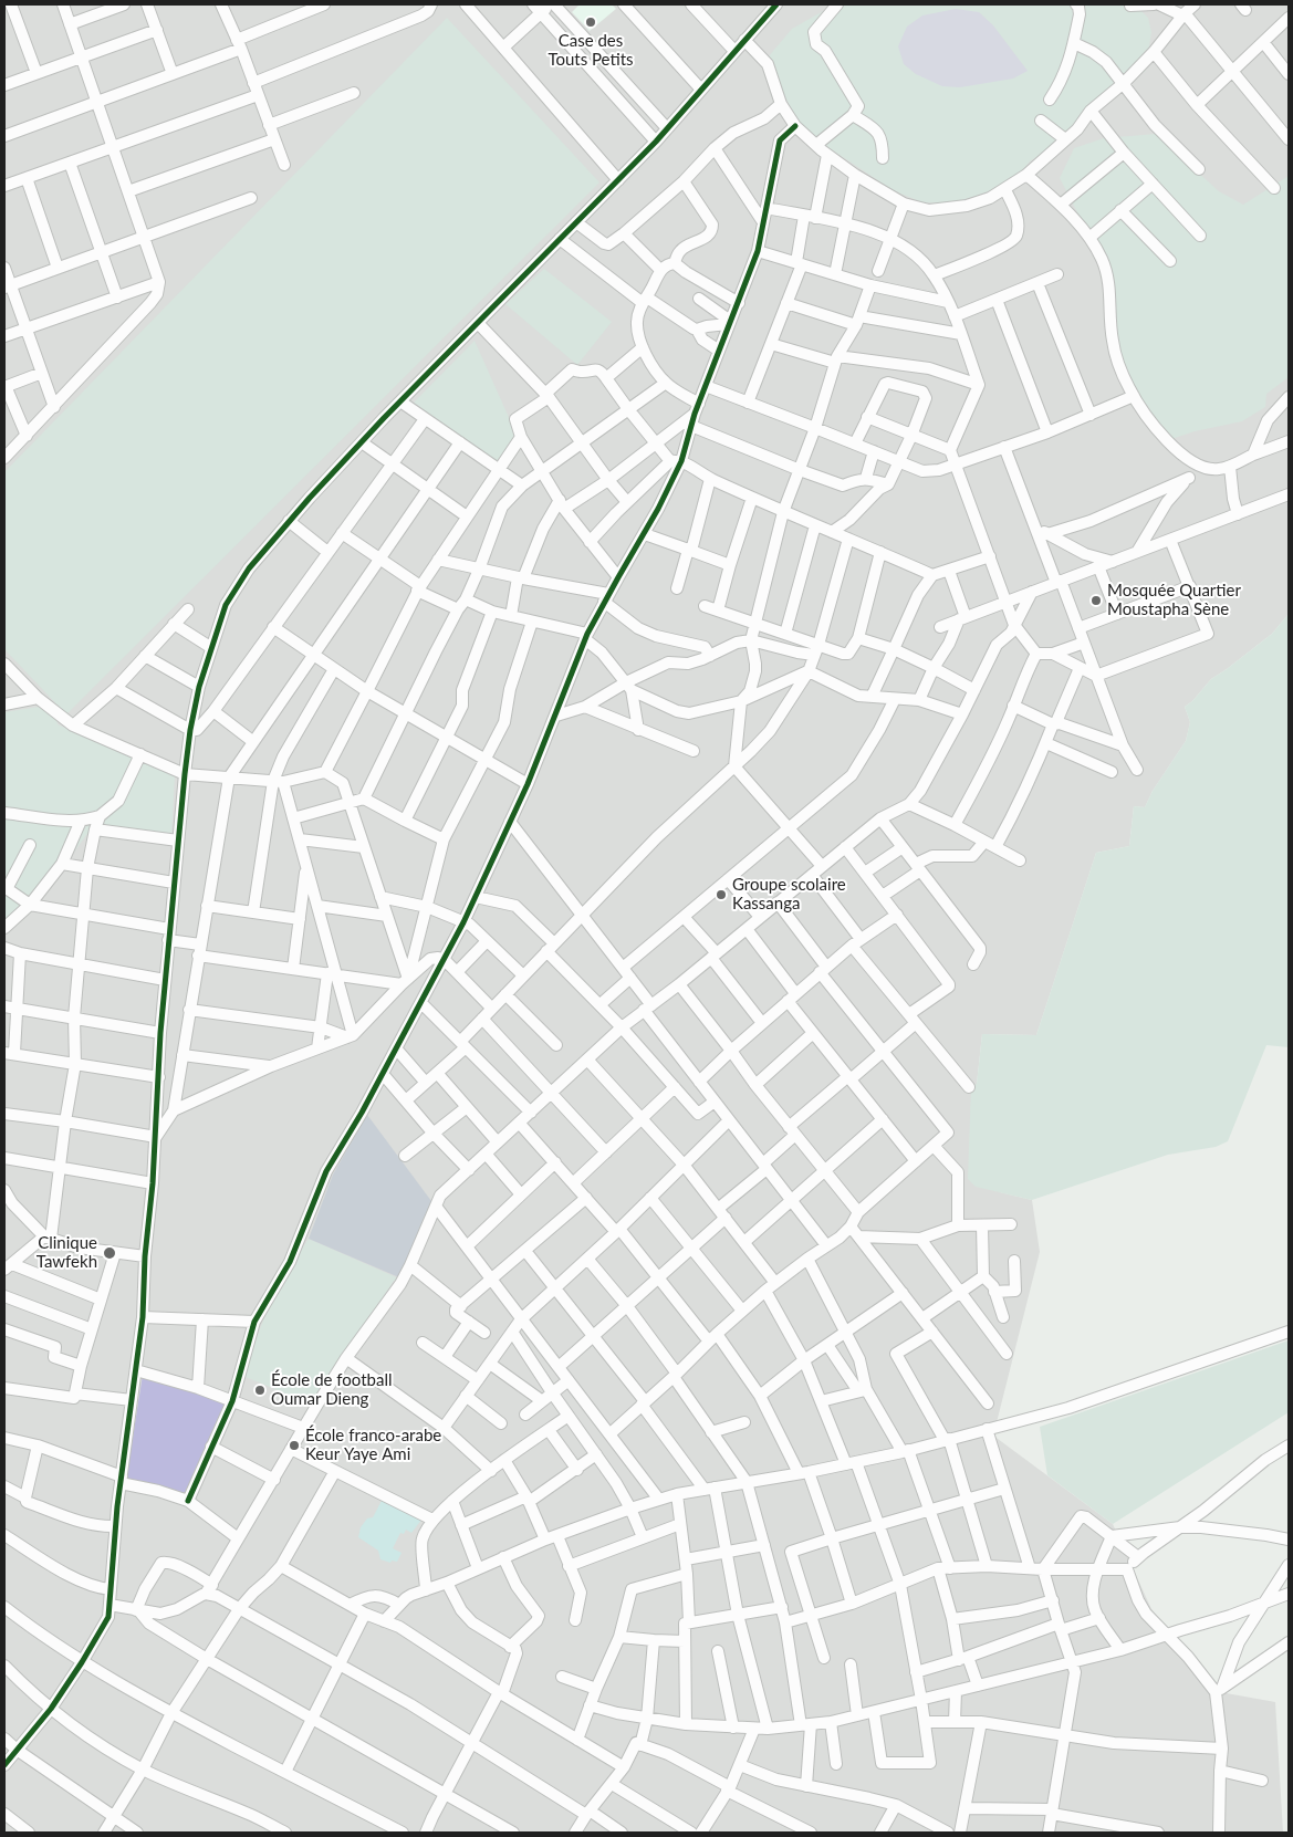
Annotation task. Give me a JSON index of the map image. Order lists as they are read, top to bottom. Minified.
{"places":["Case des Touts Petits","Mosquée Quartier Moustapha Sène","Groupe scolaire Kassanga","Clinique Tawfekh","École de football Oumar Dieng","École franco-arabe Keur Yaye Ami"]}
